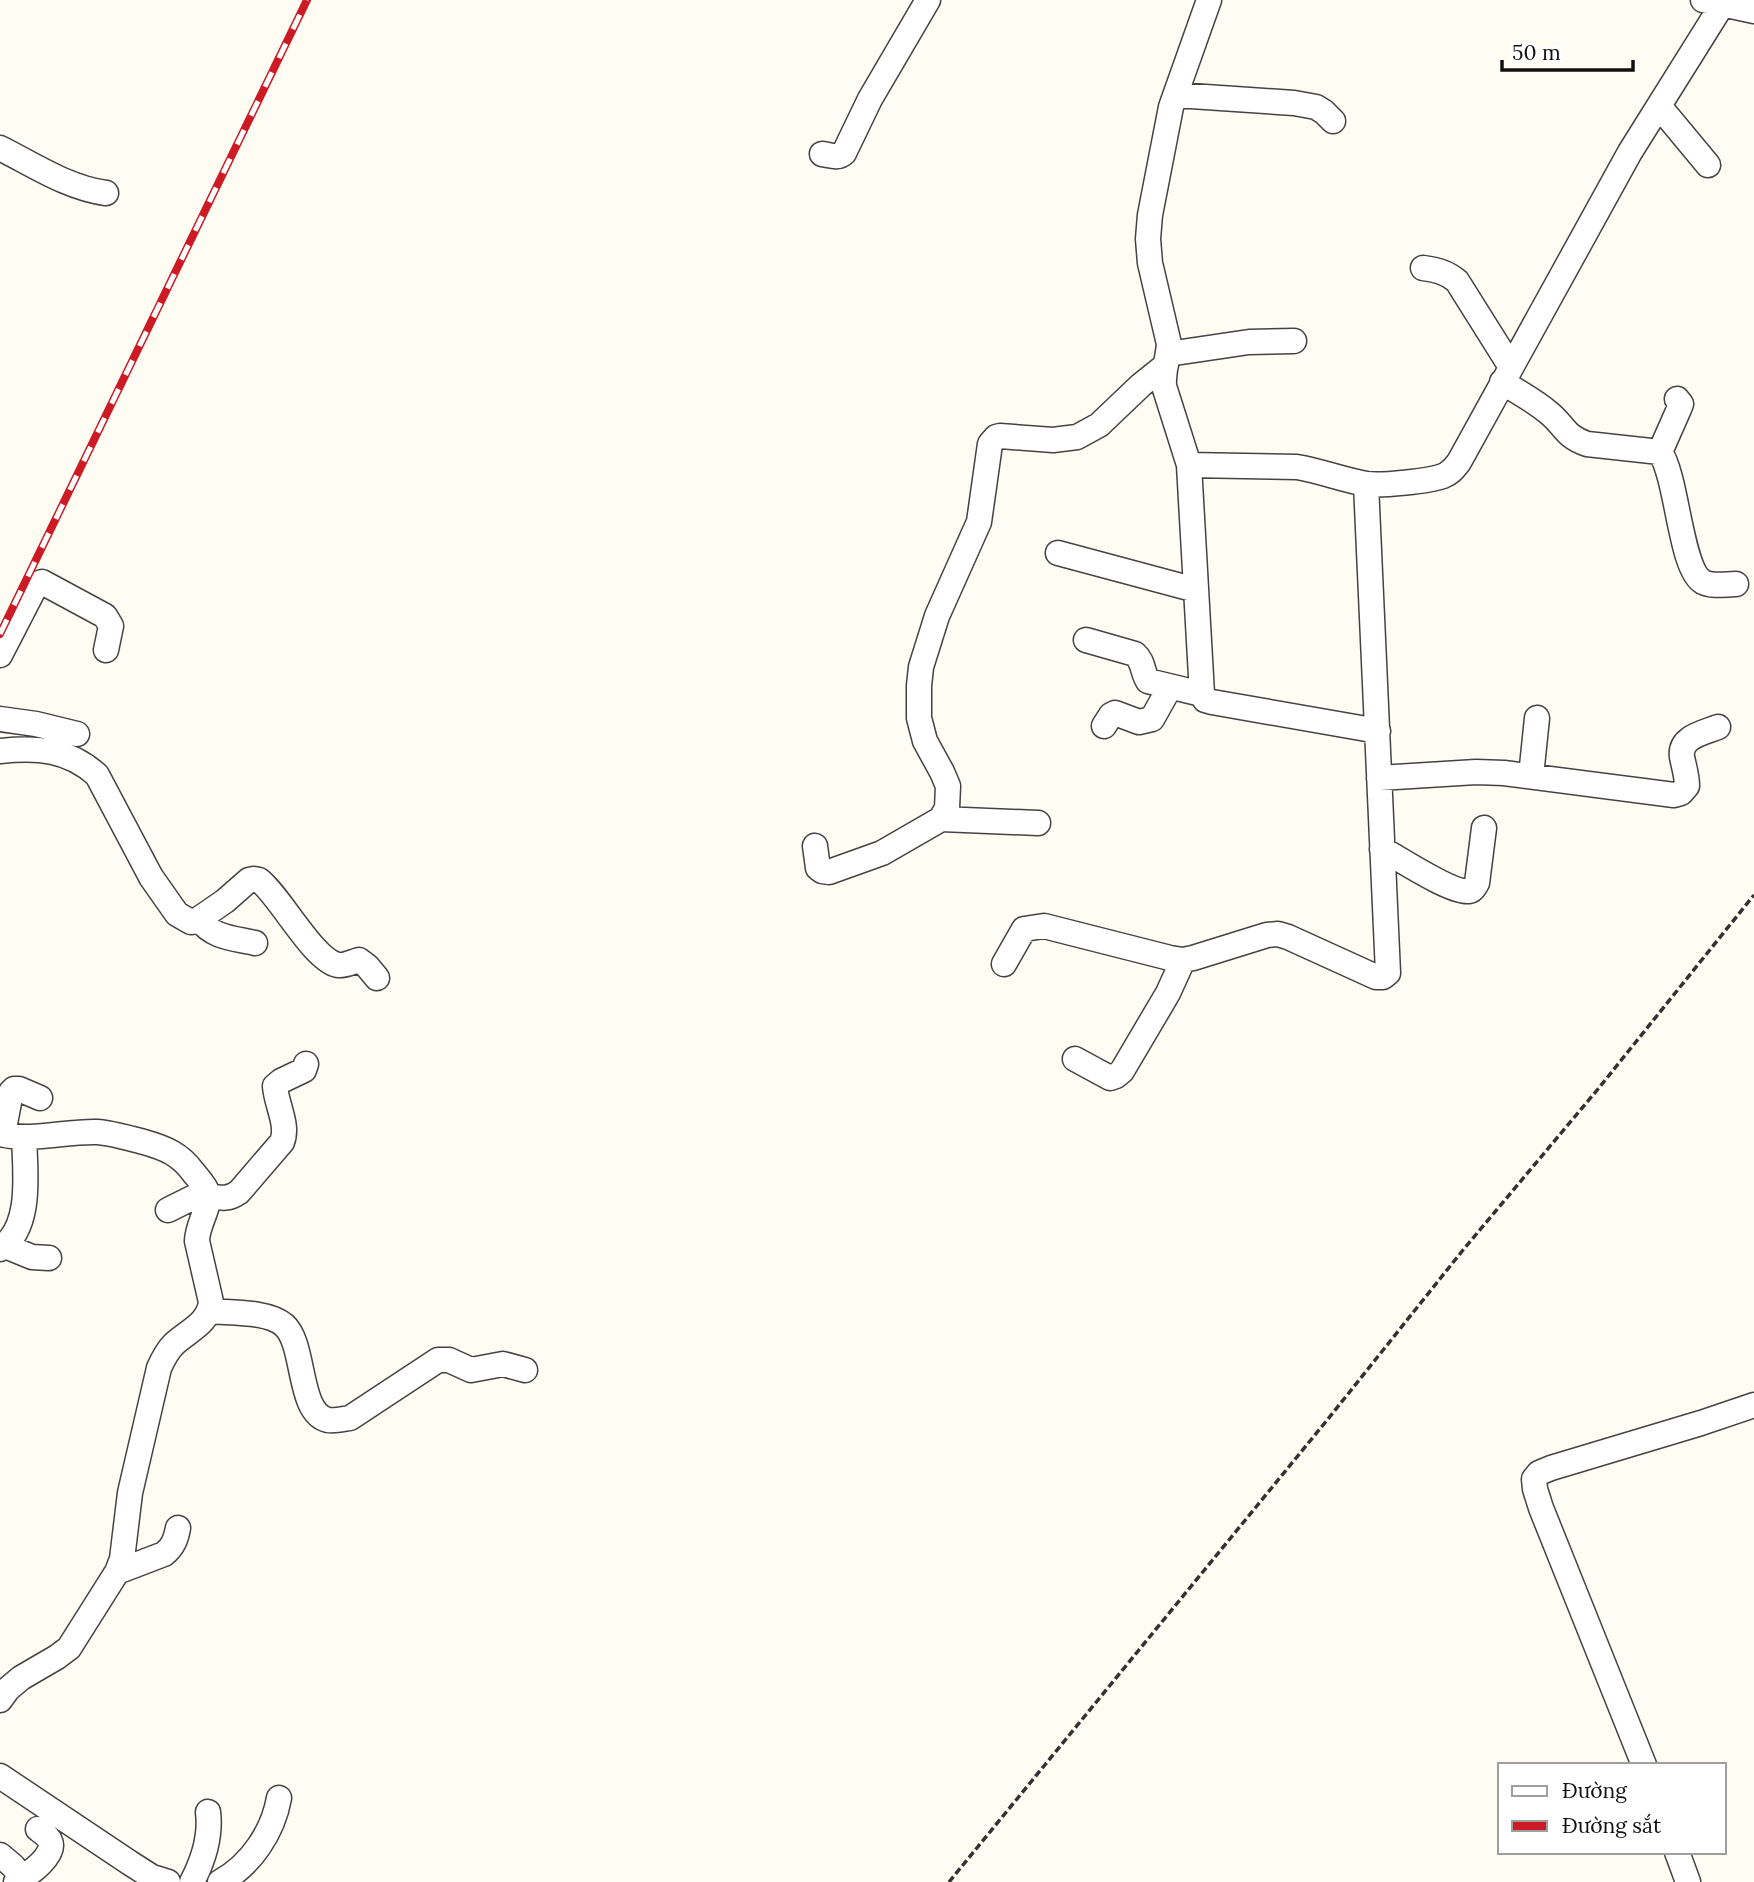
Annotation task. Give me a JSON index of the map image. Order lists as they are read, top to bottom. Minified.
{"legend":["Đường","Đường sắt"],"scale_bar":"50 m"}
